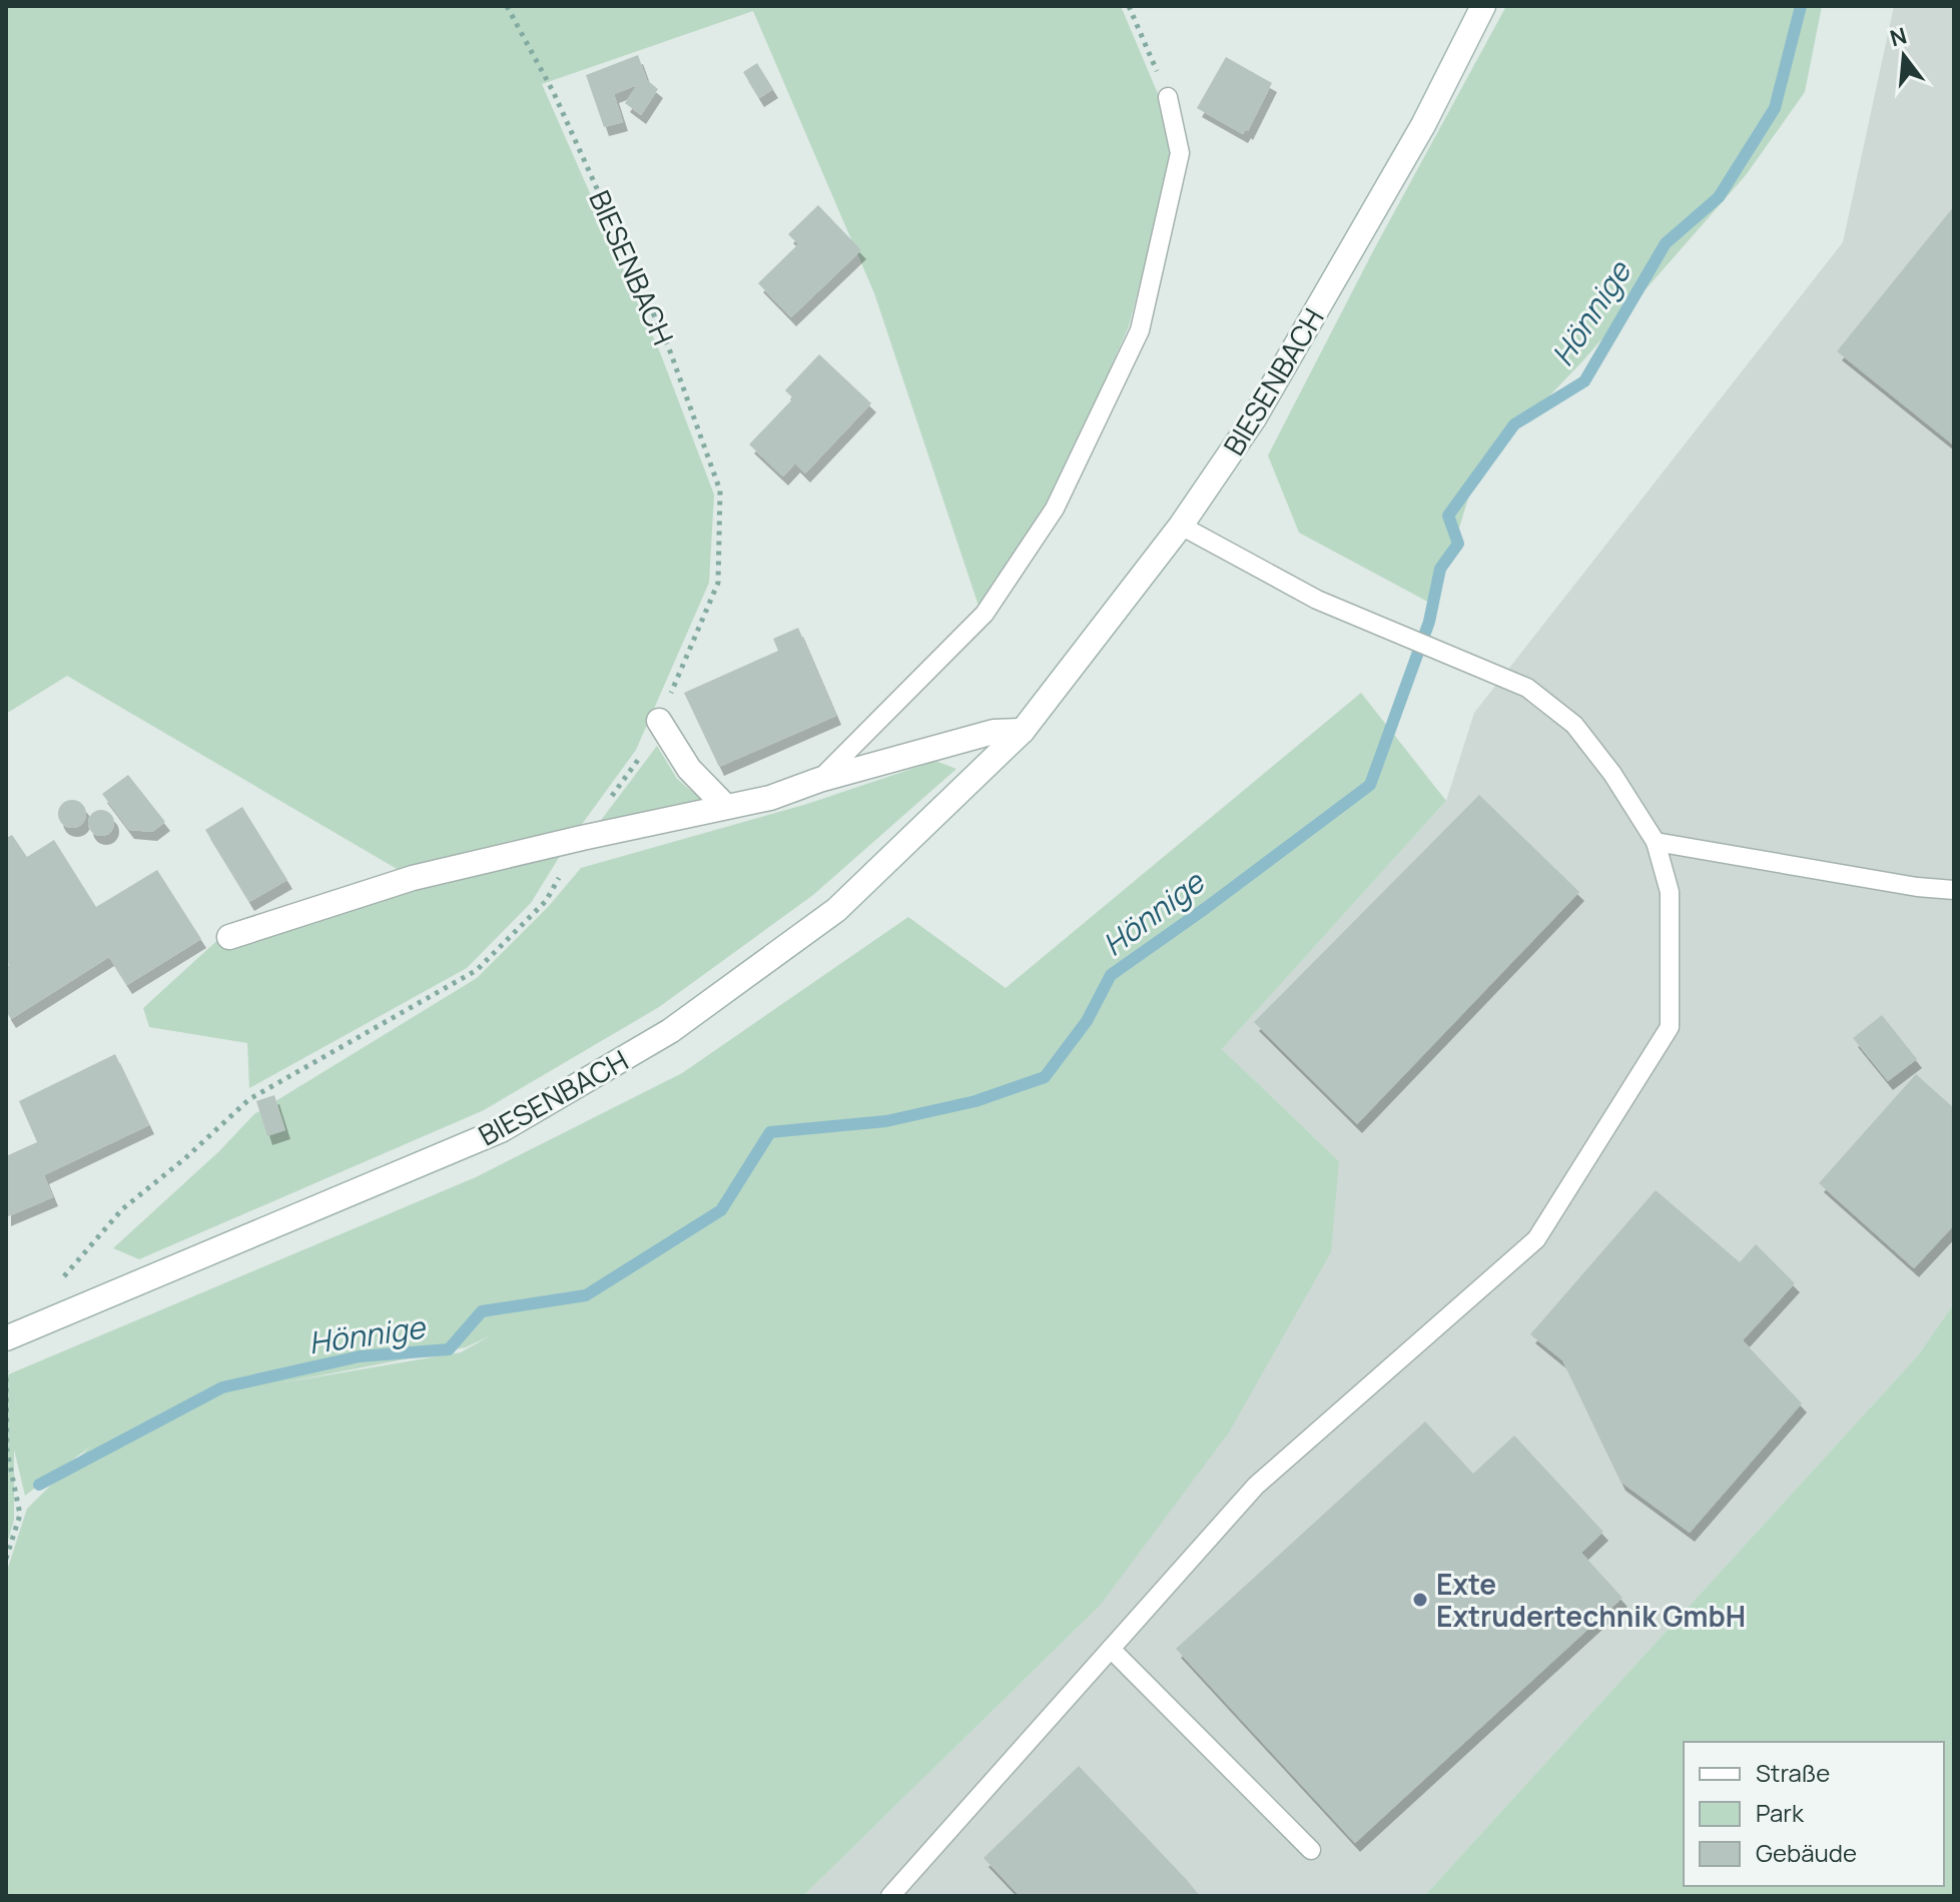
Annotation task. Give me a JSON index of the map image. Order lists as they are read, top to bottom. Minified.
{"streets":{"main road":["BIESENBACH"]},"water":["Hönnige"],"places":["Exte Extrudertechnik GmbH"],"legend":["Straße","Park","Gebäude"],"north":"top"}
